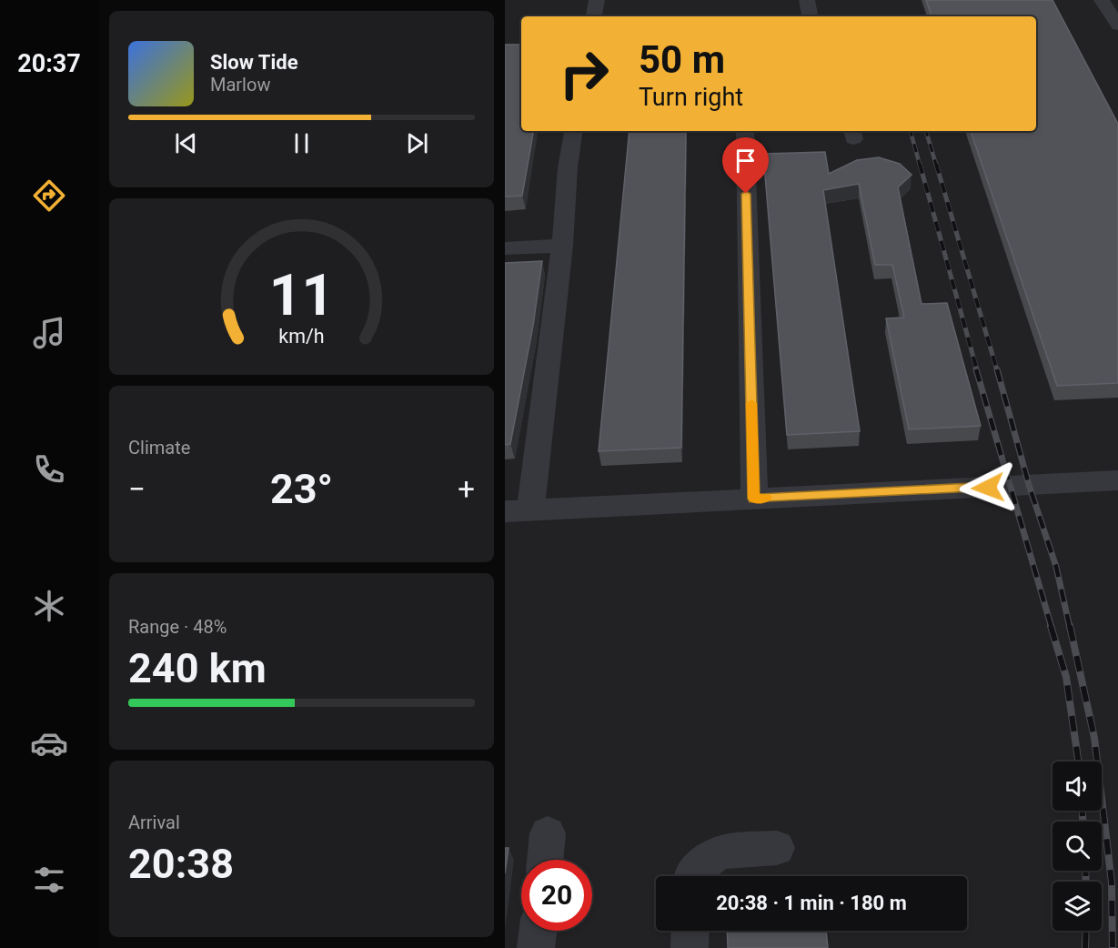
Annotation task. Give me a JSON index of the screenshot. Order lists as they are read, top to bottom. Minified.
{"page":{"tabs":"20:37","turn":["50 m","Turn right"],"song":["Slow Tide","Marlow"],"tile":["Climate",["Range · 48%","240 km"],["Arrival","20:38"]],"heat":["−","23°","+"],"limit":"20","trip":"20:38 · 1 min · 180 m","gauge":["11","km/h"]}}
